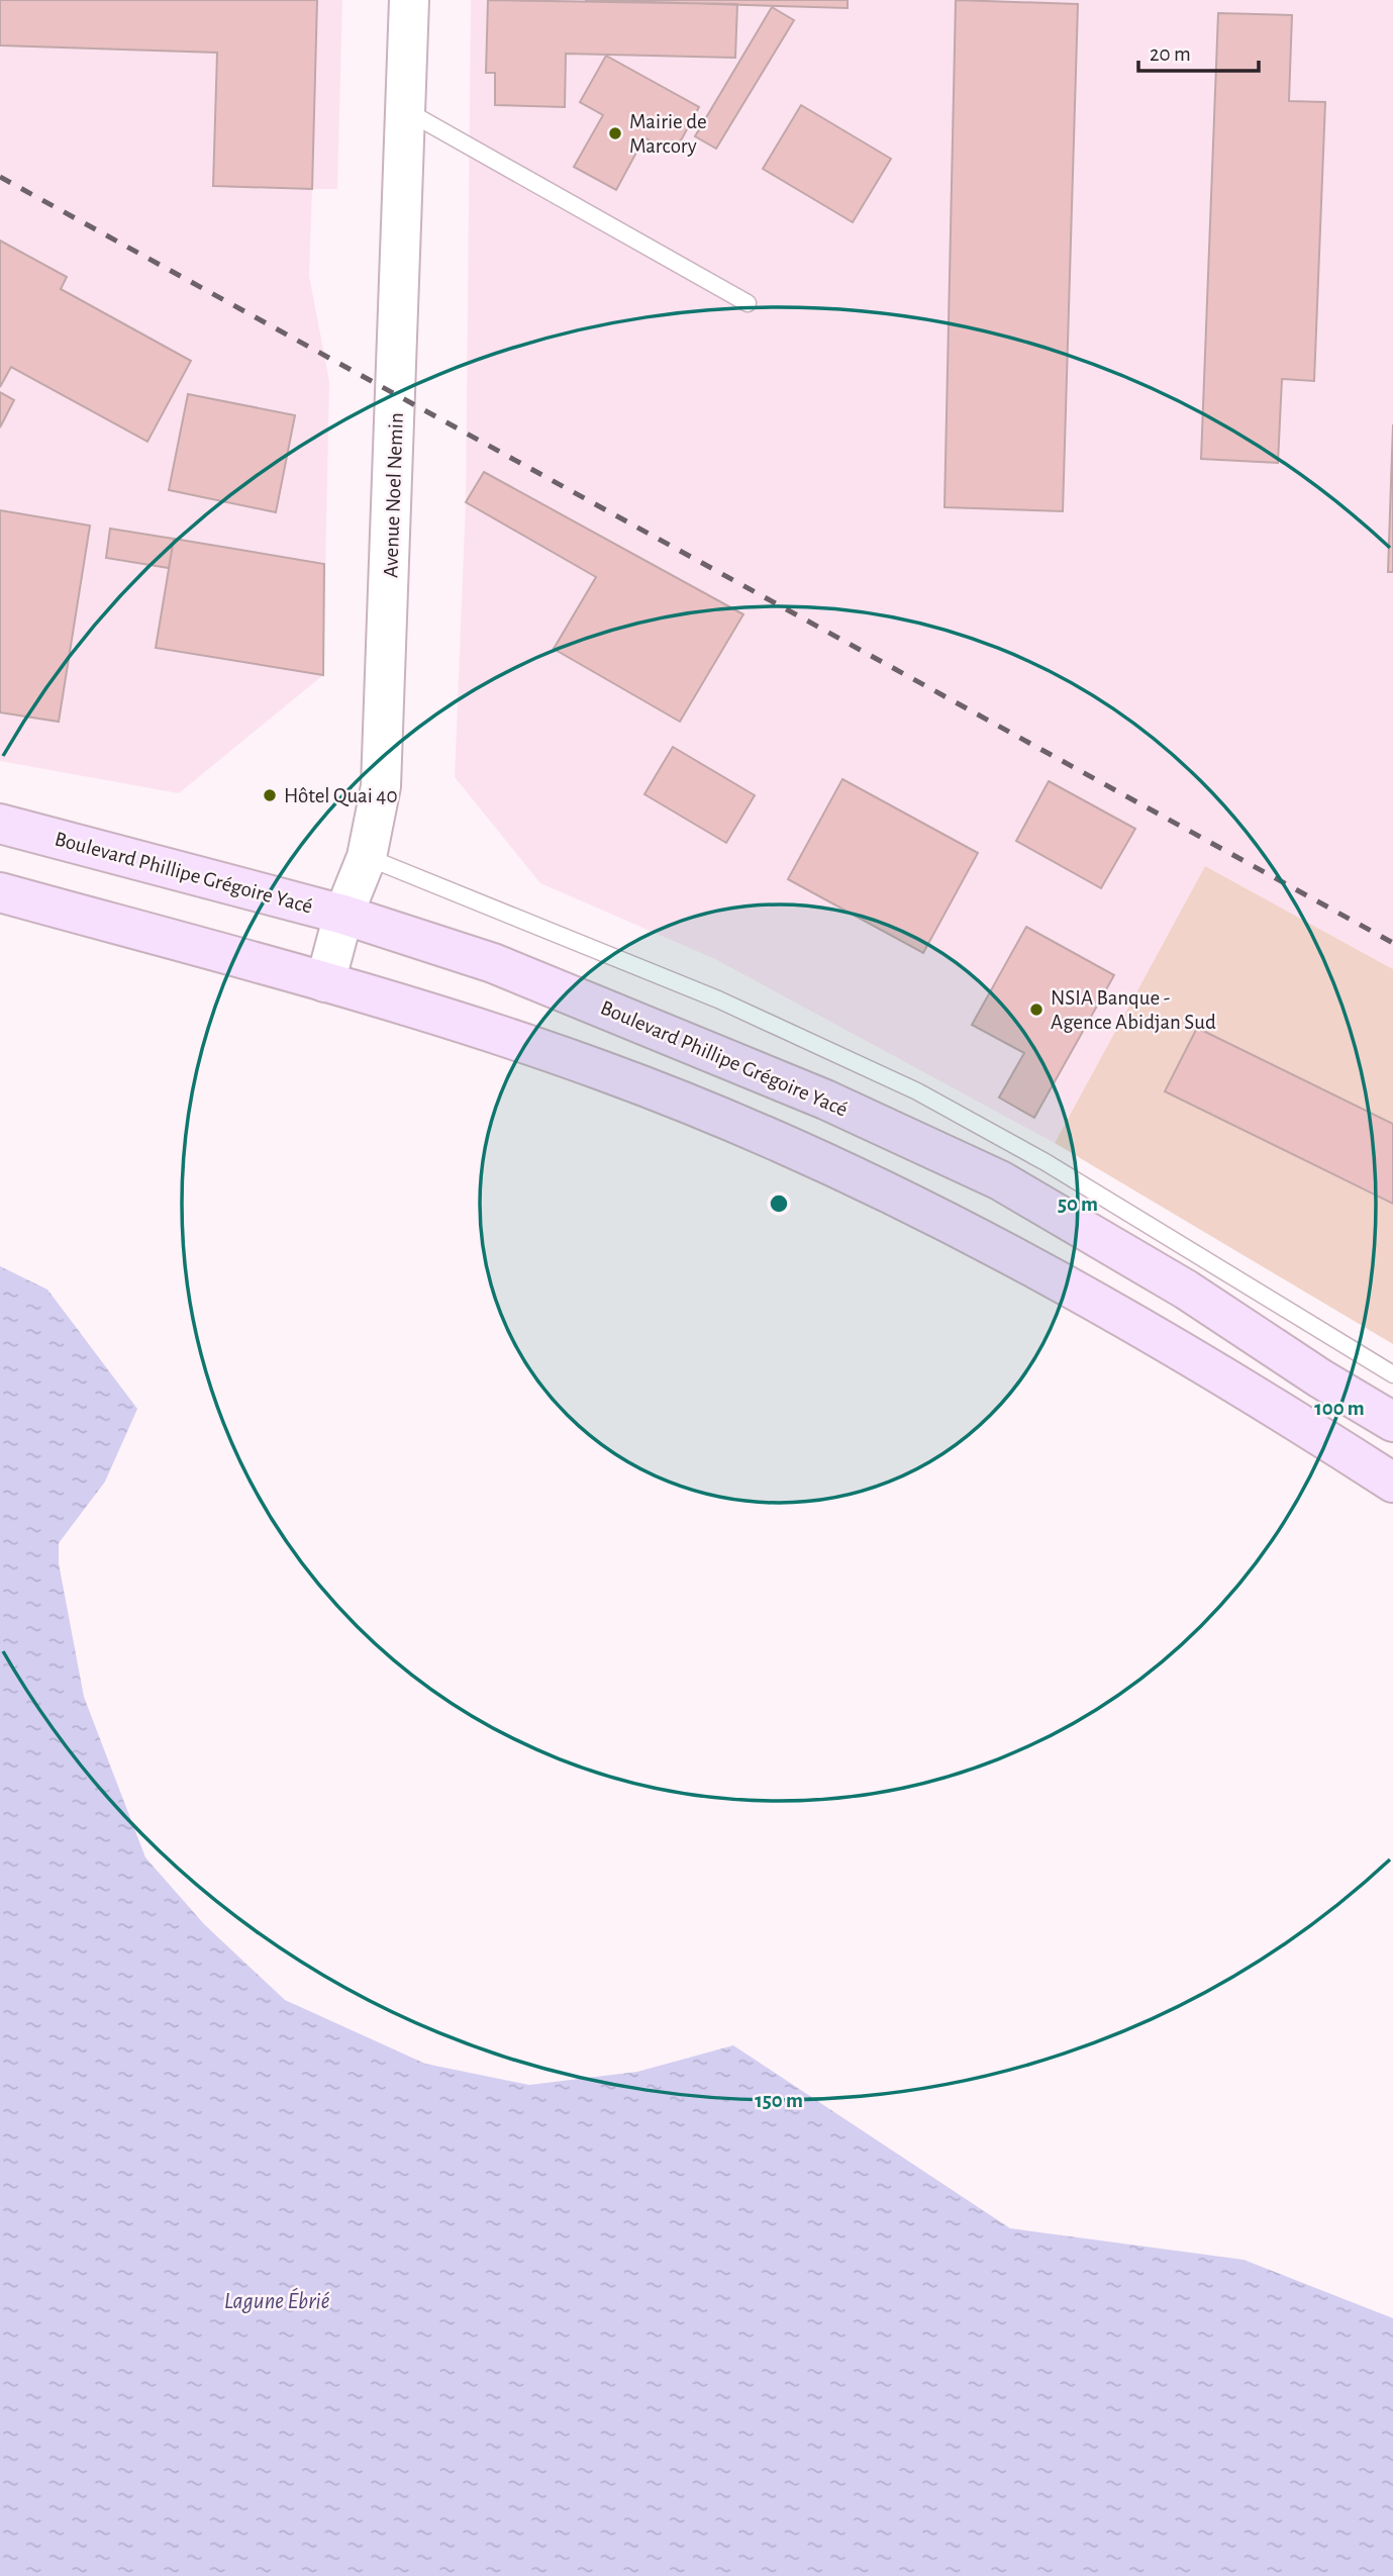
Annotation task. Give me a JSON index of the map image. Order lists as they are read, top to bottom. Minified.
{"streets":{"main road":["Boulevard Phillipe Grégoire Yacé"],"street":["Avenue Noel Nemin"]},"crossings":[["Avenue Noel Nemin","Boulevard Phillipe Grégoire Yacé"]],"water":["Lagune Ébrié"],"places":["Mairie de Marcory","Hôtel Quai 40","NSIA Banque - Agence Abidjan Sud"],"scale_bar":"20 m","rings":["50 m","100 m","150 m"]}
